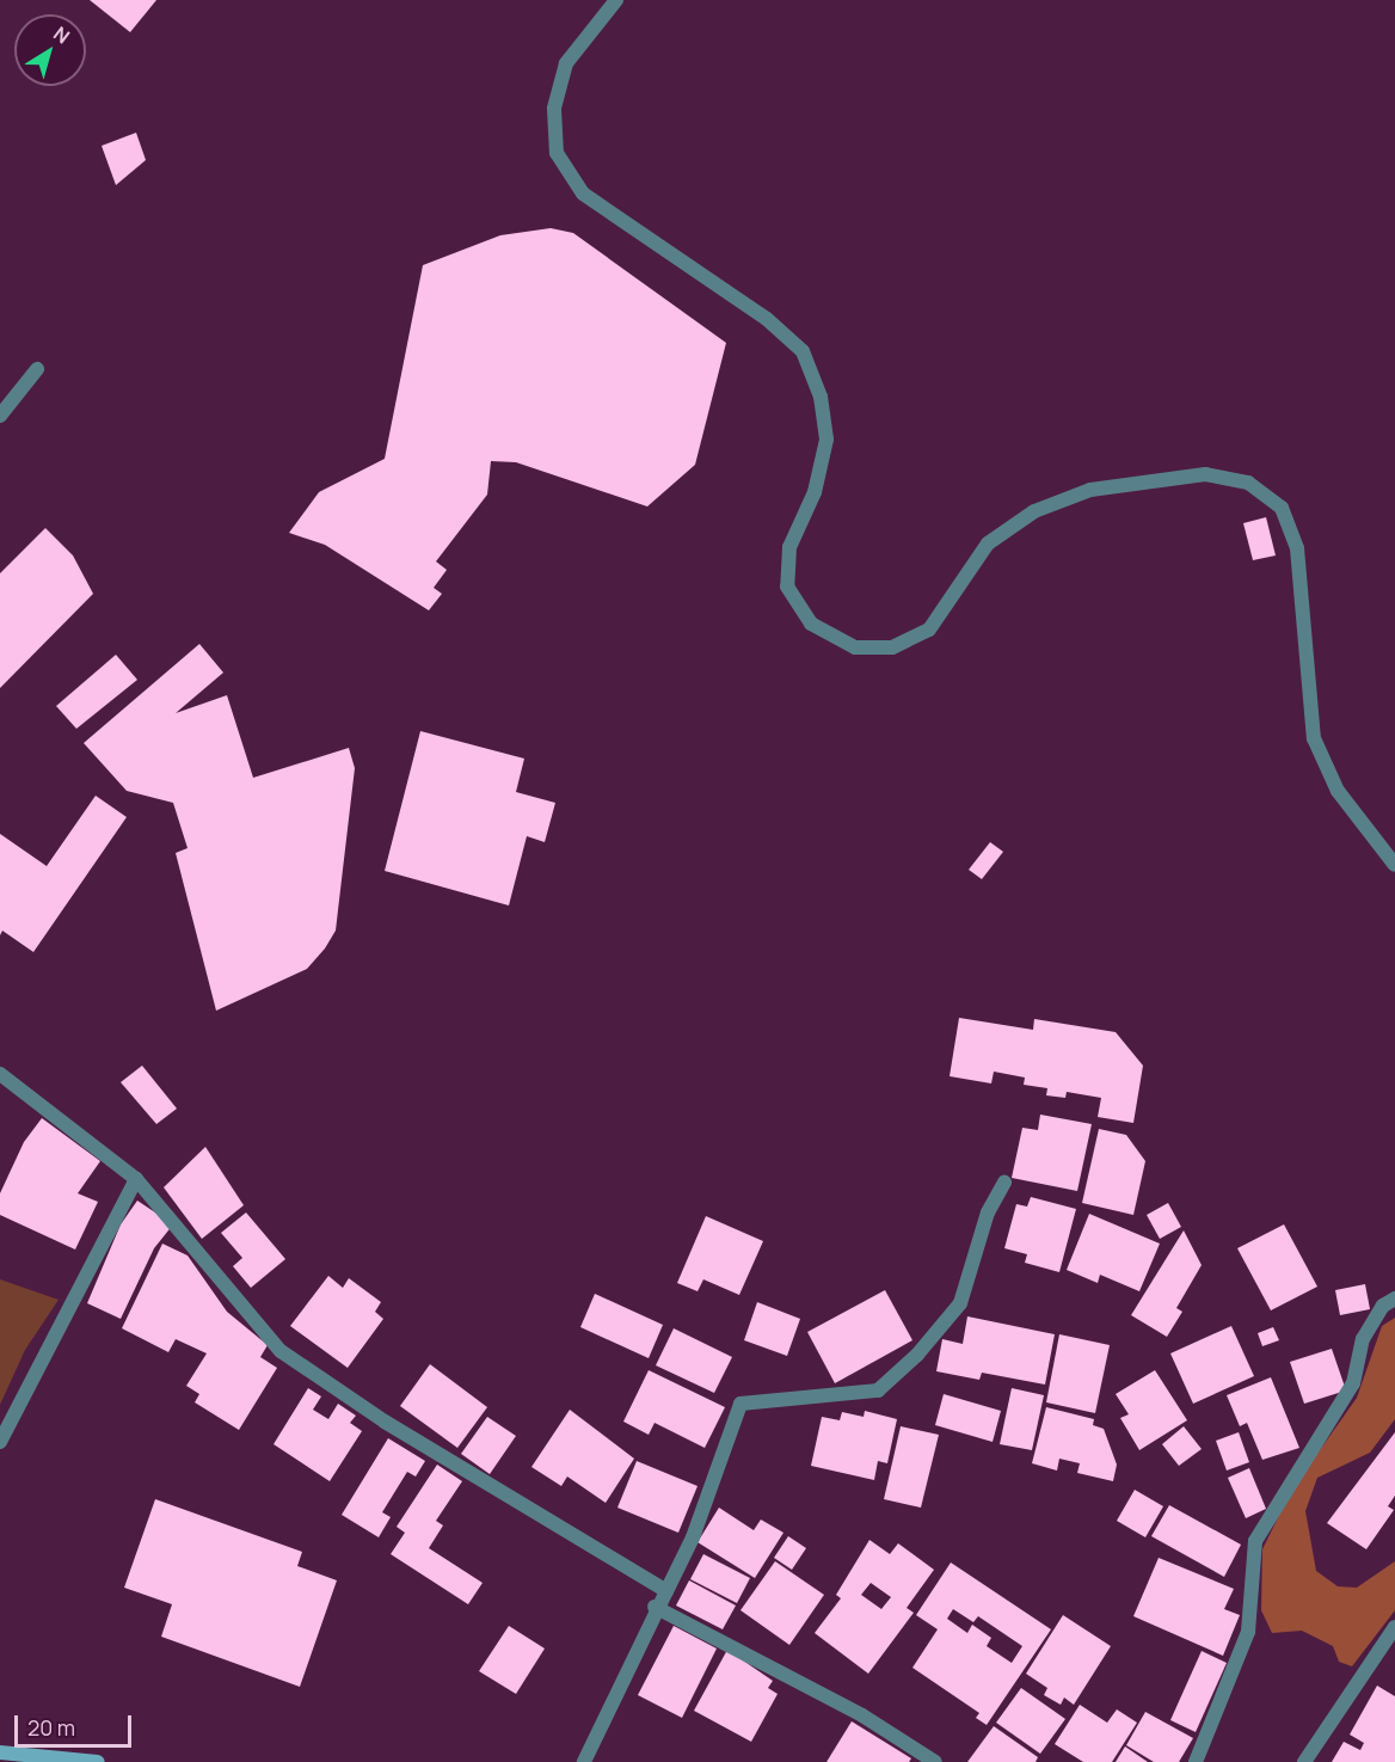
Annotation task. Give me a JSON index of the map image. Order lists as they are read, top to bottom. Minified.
{"scale_bar":"20 m","north":"top right"}
